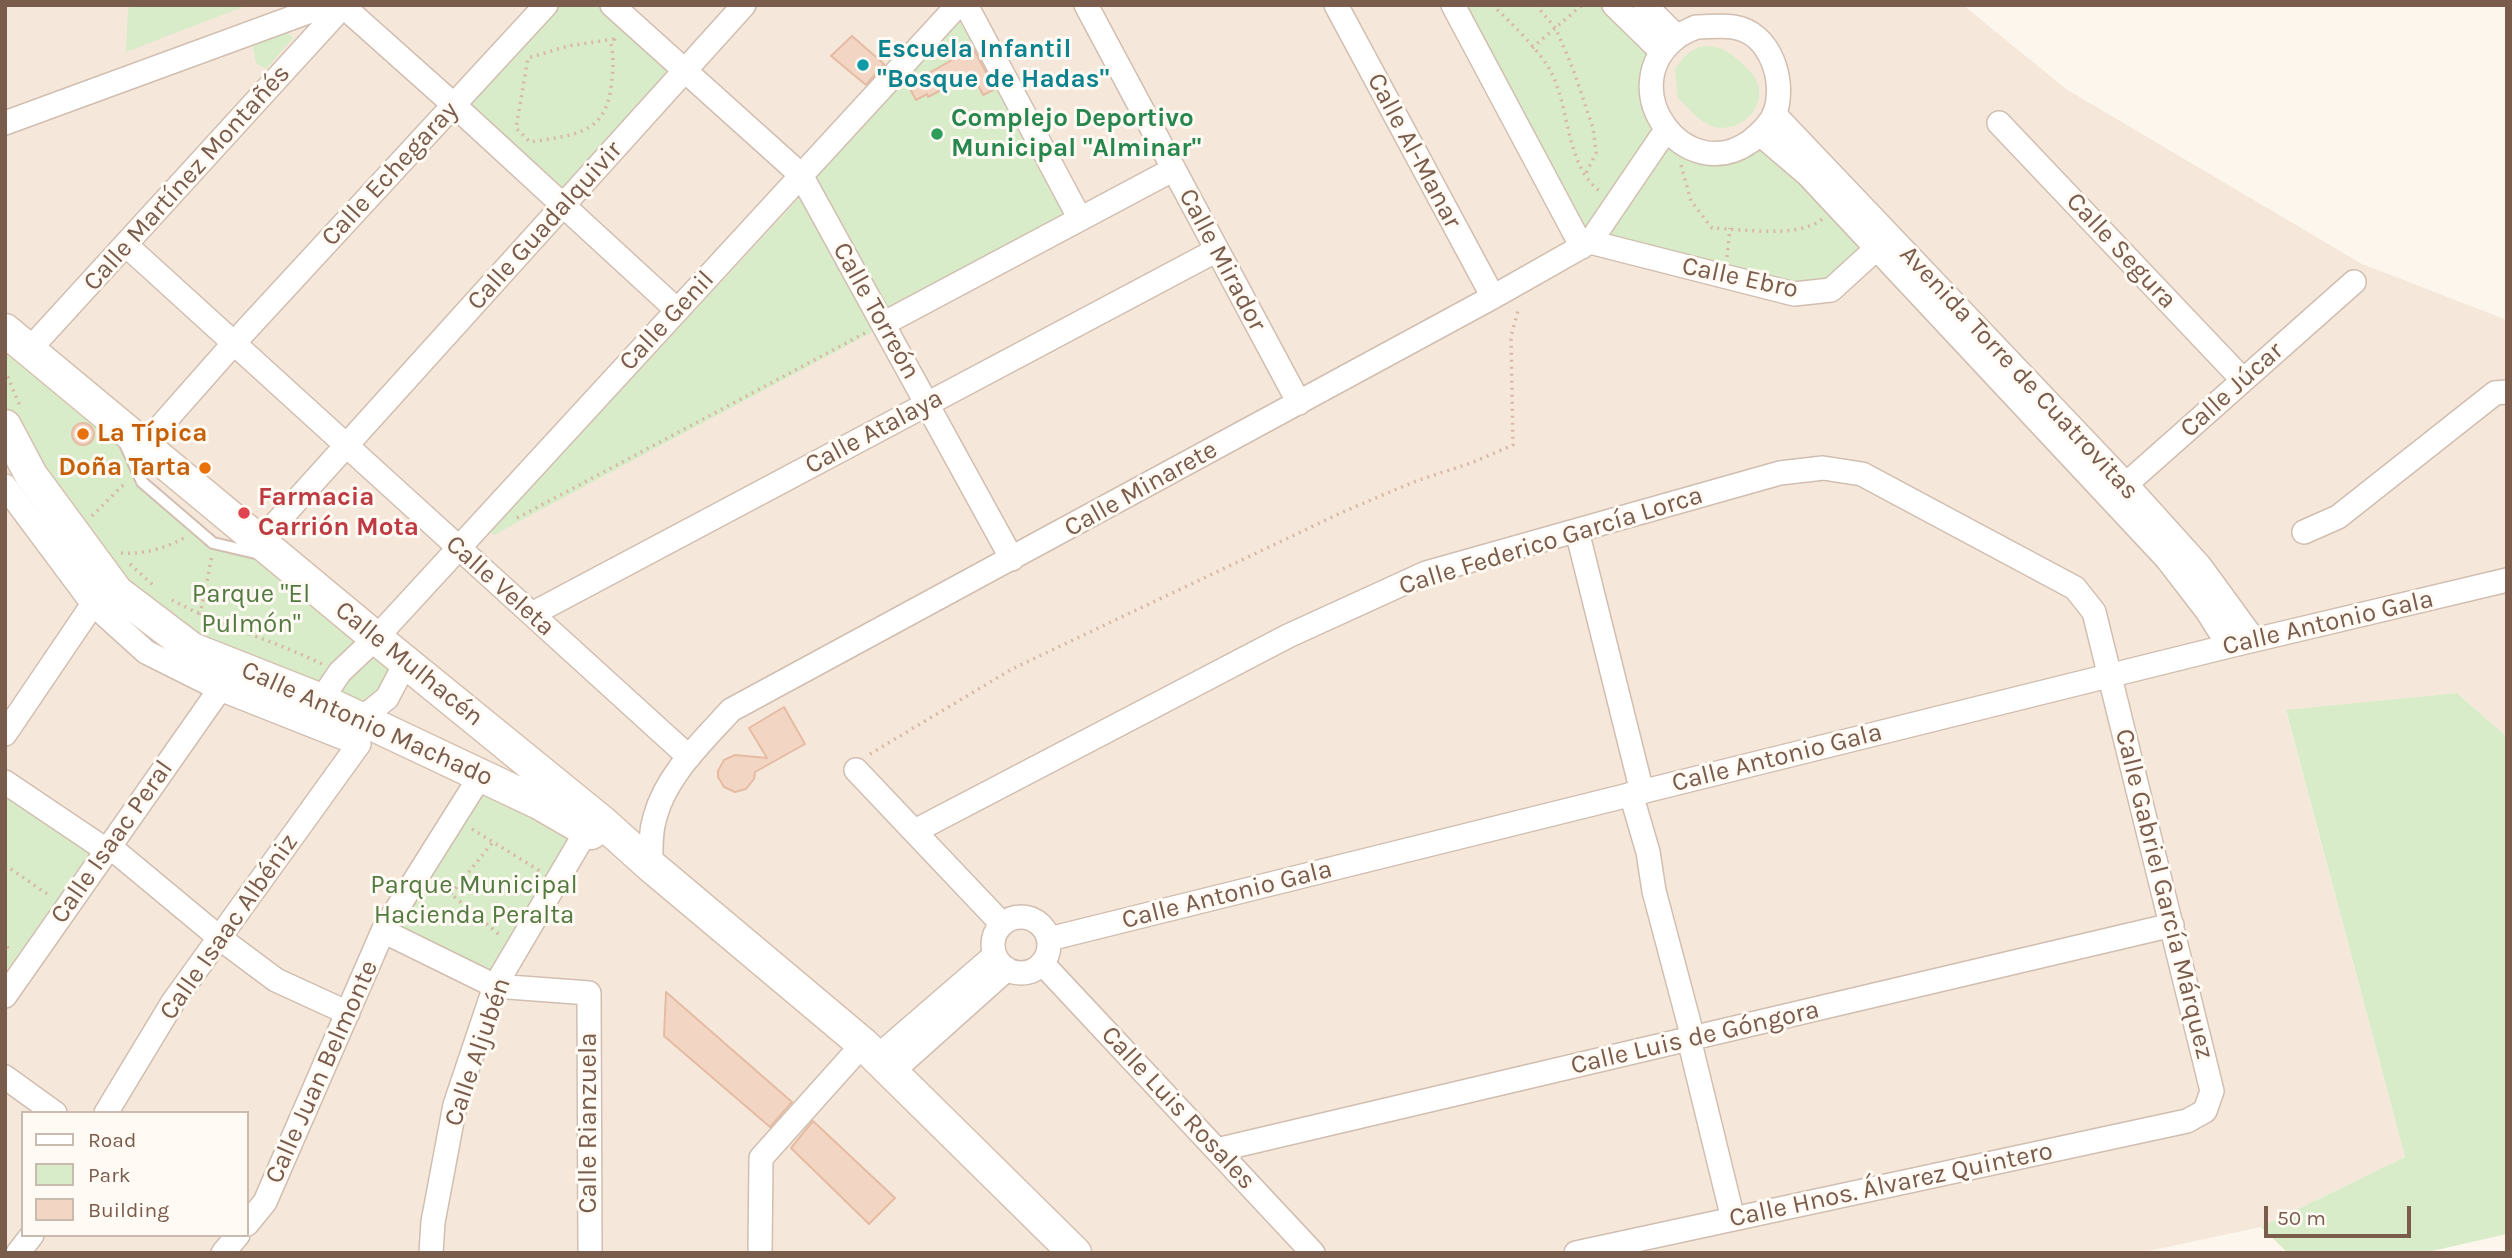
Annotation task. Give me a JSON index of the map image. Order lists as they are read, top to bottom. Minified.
{"streets":{"street":["Calle Al-Manar","Calle Echegaray","Calle Martínez Montañés","Calle Guadalquivir","Calle Segura","Calle Mirador","Calle Ebro","Calle Torreón","Calle Genil","Avenida Torre de Cuatrovitas","Calle Júcar","Calle Atalaya","Calle Minarete","Calle Federico García Lorca","Calle Veleta","Calle Antonio Gala","Calle Mulhacén","Calle Antonio Machado","Calle Isaac Peral","Calle Gabriel García Márquez","Calle Isaac Albéniz","Calle Luis de Góngora","Calle Aljubén","Calle Juan Belmonte","Calle Luis Rosales","Calle Rianzuela","Calle Hnos. Álvarez Quintero"]},"crossings":[["Calle Al-Manar","Calle Minarete"],["Calle Echegaray","Calle Veleta"],["Calle Echegaray","Calle Mulhacén"],["Calle Martínez Montañés","Calle Veleta"],["Calle Martínez Montañés","Calle Mulhacén"],["Calle Guadalquivir","Calle Torreón"],["Calle Guadalquivir","Calle Veleta"],["Calle Guadalquivir","Calle Mulhacén"],["Calle Segura","Calle Júcar"],["Calle Mirador","Calle Atalaya"],["Calle Mirador","Calle Minarete"],["Calle Ebro","Avenida Torre de Cuatrovitas"],["Calle Ebro","Calle Minarete"],["Calle Torreón","Calle Genil"],["Calle Torreón","Calle Atalaya"],["Calle Torreón","Calle Minarete"],["Calle Genil","Calle Veleta"],["Calle Genil","Calle Mulhacén"],["Calle Genil","Calle Antonio Machado"],["Calle Genil","Calle Isaac Albéniz"],["Avenida Torre de Cuatrovitas","Calle Júcar"],["Avenida Torre de Cuatrovitas","Calle Minarete"],["Avenida Torre de Cuatrovitas","Calle Antonio Gala"],["Calle Atalaya","Calle Veleta"],["Calle Minarete","Calle Veleta"],["Calle Minarete","Calle Mulhacén"],["Calle Minarete","Calle Antonio Machado"],["Calle Federico García Lorca","Calle Antonio Gala"],["Calle Federico García Lorca","Calle Gabriel García Márquez"],["Calle Antonio Gala","Calle Gabriel García Márquez"],["Calle Antonio Gala","Calle Luis Rosales"],["Calle Mulhacén","Calle Antonio Machado"],["Calle Antonio Machado","Calle Isaac Peral"],["Calle Antonio Machado","Calle Isaac Albéniz"],["Calle Antonio Machado","Calle Aljubén"],["Calle Antonio Machado","Calle Juan Belmonte"],["Calle Gabriel García Márquez","Calle Luis de Góngora"],["Calle Gabriel García Márquez","Calle Hnos. Álvarez Quintero"],["Calle Luis de Góngora","Calle Luis Rosales"],["Calle Aljubén","Calle Rianzuela"]],"parks":["Parque \"El Pulmón\"","Parque Municipal Hacienda Peralta"],"places":["Escuela Infantil \"Bosque de Hadas\"","Complejo Deportivo Municipal \"Alminar\"","La Típica","Doña Tarta","Farmacia Carrión Mota"],"legend":["Road","Park","Building"],"scale_bar":"50 m"}
